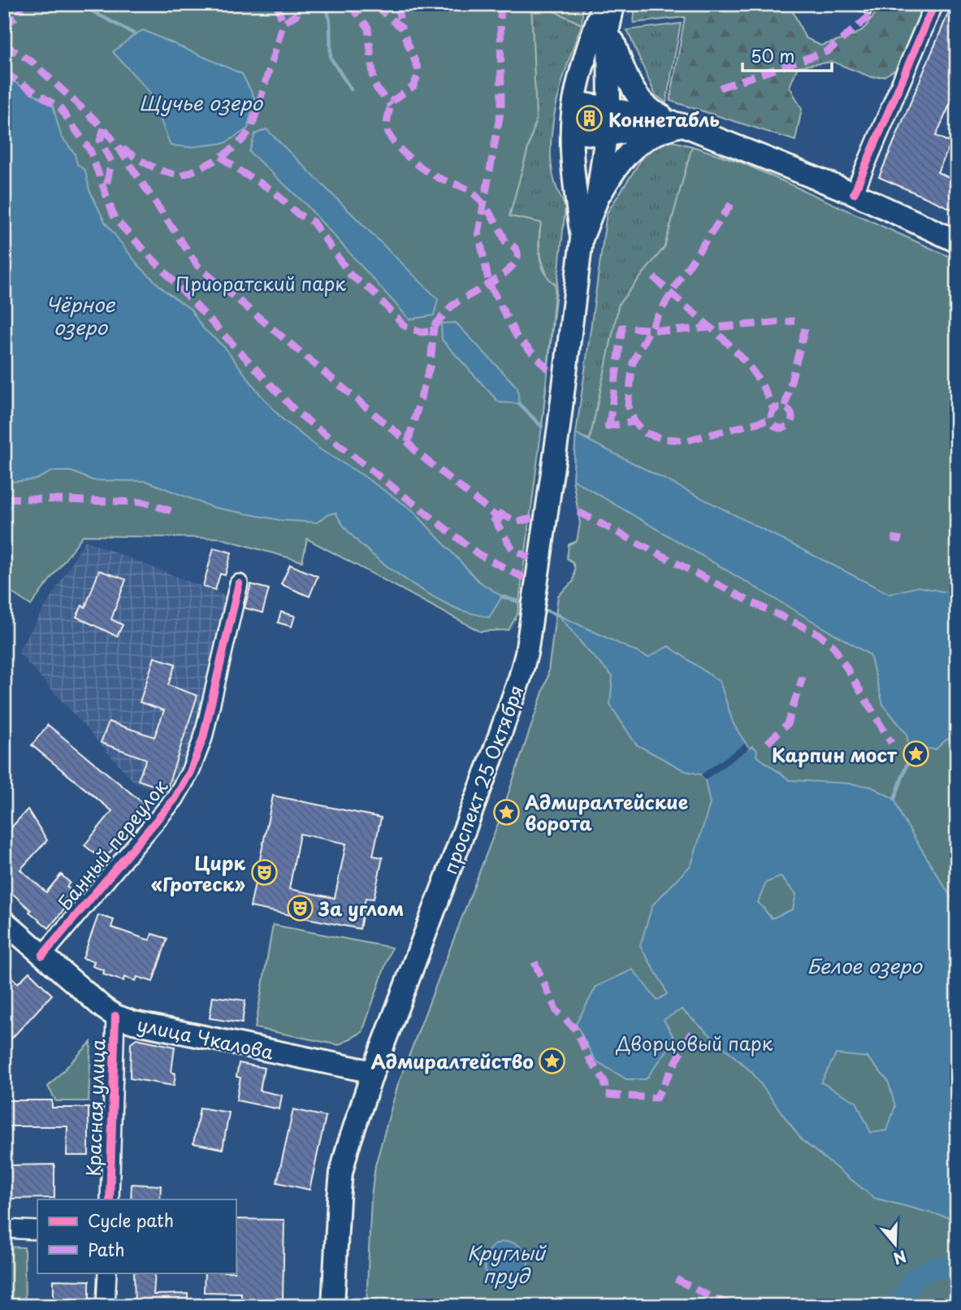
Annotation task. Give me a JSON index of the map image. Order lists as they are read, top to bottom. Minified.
{"streets":{"main road":["проспект 25 Октября","улица Чкалова"],"street":["Банный переулок","Красная улица"]},"crossings":[["проспект 25 Октября","улица Чкалова"],["Банный переулок","улица Чкалова"],["улица Чкалова","Красная улица"]],"water":["Щучье озеро","Чёрное озеро","Белое озеро","Круглый пруд"],"parks":["Приоратский парк","Дворцовый парк"],"places":{"building":["Коннетабль"],"place":["Карпин мост","Адмиралтейские ворота","Адмиралтейство"],"theatre":["Цирк «Гротеск»","За углом"]},"legend":["Cycle path","Path"],"scale_bar":"50 m","north":"bottom"}
